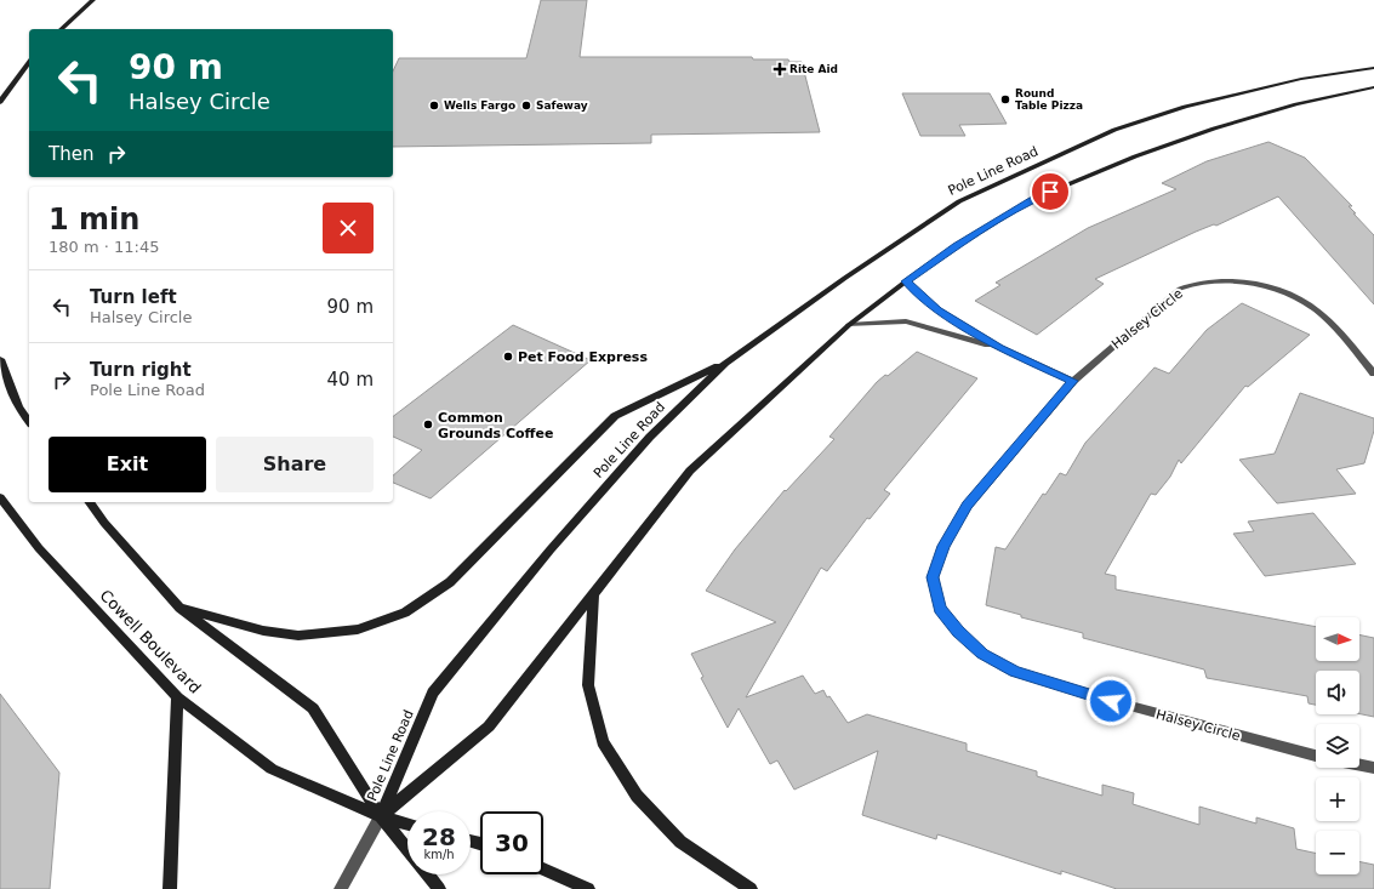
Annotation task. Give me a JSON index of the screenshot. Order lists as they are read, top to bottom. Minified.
{"streets":{"main road":["Pole Line Road","Cowell Boulevard"],"street":["Halsey Circle"]},"crossings":[["Pole Line Road","Cowell Boulevard"]],"places":{"health":["Rite Aid"],"other":["Round Table Pizza","Wells Fargo","Safeway","Pet Food Express","Common Grounds Coffee"]},"north":"right","page":{"turn":["90 m","Halsey Circle"],"then":"Then","heading":["1 min","180 m · 11:45"],"list":[{"name":"Turn left","note":"Halsey Circle","value":"90 m"},{"name":"Turn right","note":"Pole Line Road","value":"40 m"}],"buttons":["Exit","Share"],"map_buttons":["+","−"],"speed":"28 km/h","limit":"30"}}
